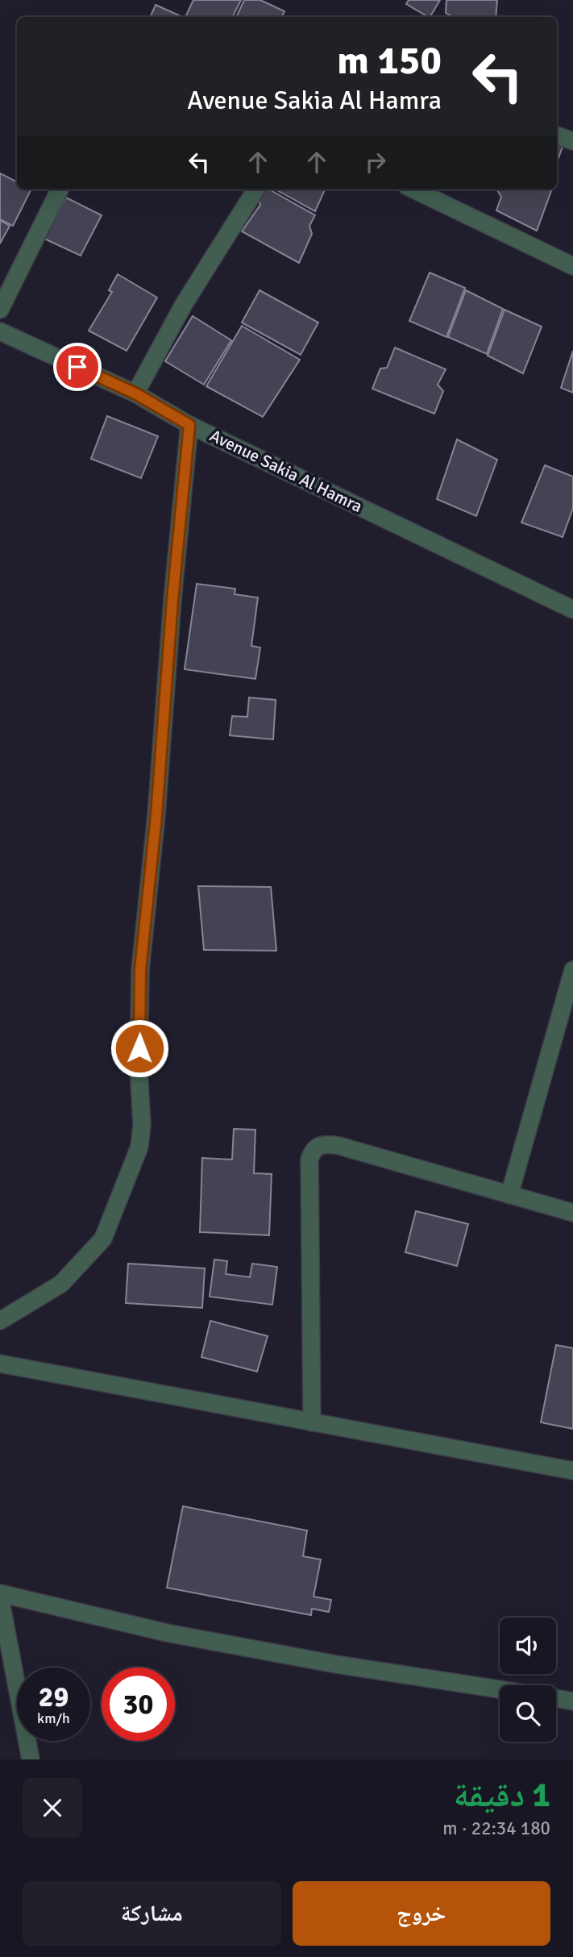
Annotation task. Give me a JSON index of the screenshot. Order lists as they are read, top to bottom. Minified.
{"streets":{"street":["Avenue Sakia Al Hamra"]},"page":{"turn":["150 m","Avenue Sakia Al Hamra"],"speed":"29 km/h","limit":"30","heading":["1 دقيقة","180 m · 22:34"],"buttons":["خروج","مشاركة"]}}
